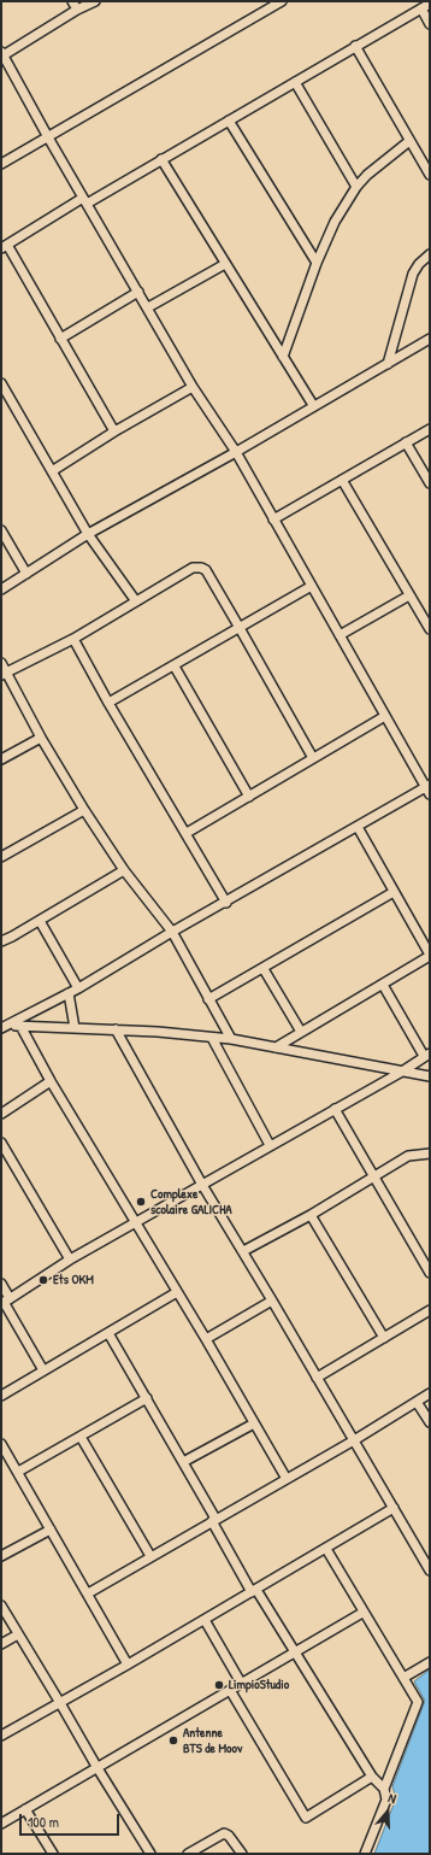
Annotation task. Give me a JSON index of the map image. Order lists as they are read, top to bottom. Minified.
{"places":["Complexe scolaire GALICHA","Ets OKM","LimpioStudio","Antenne BTS de Moov"],"scale_bar":"100 m","north":"top"}
